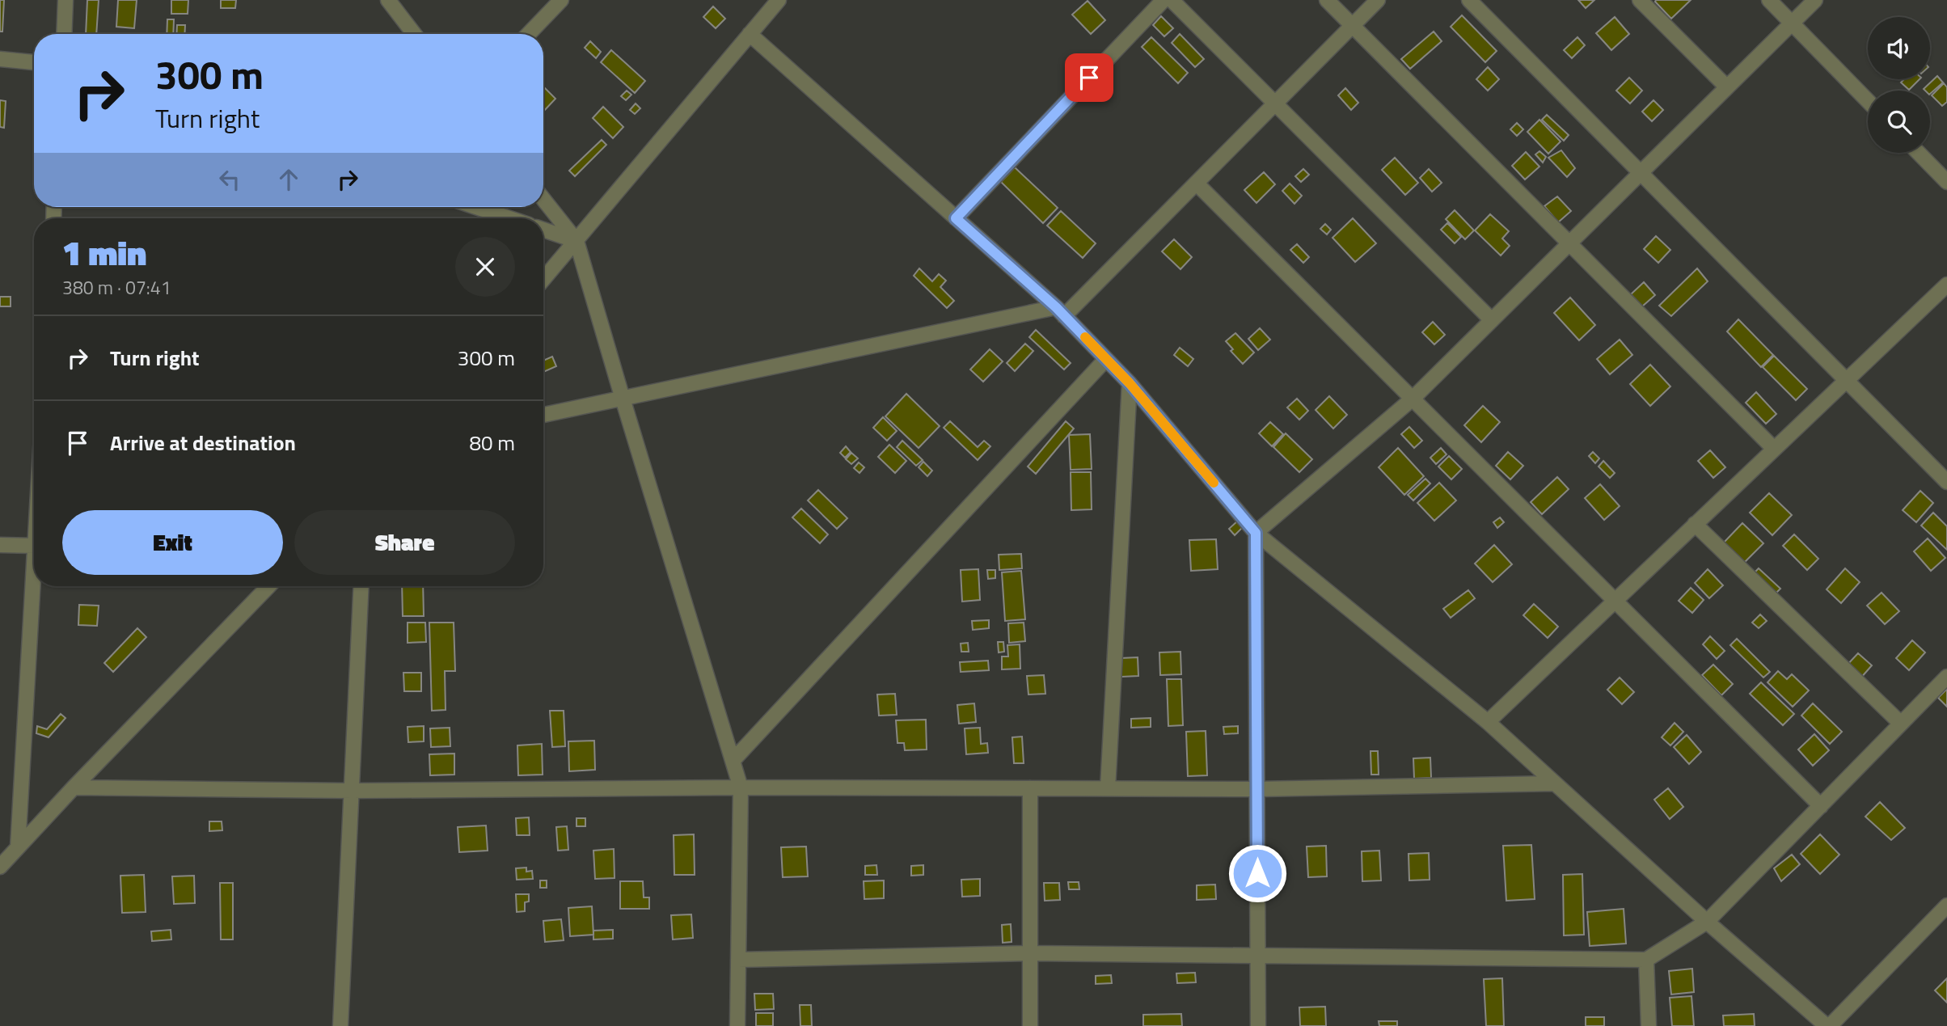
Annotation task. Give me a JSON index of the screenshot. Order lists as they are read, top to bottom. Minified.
{"page":{"turn":["300 m","Turn right"],"heading":["1 min","380 m · 07:41"],"list":[{"name":"Turn right","value":"300 m"},{"name":"Arrive at destination","value":"80 m"}],"buttons":["Exit","Share"]}}
